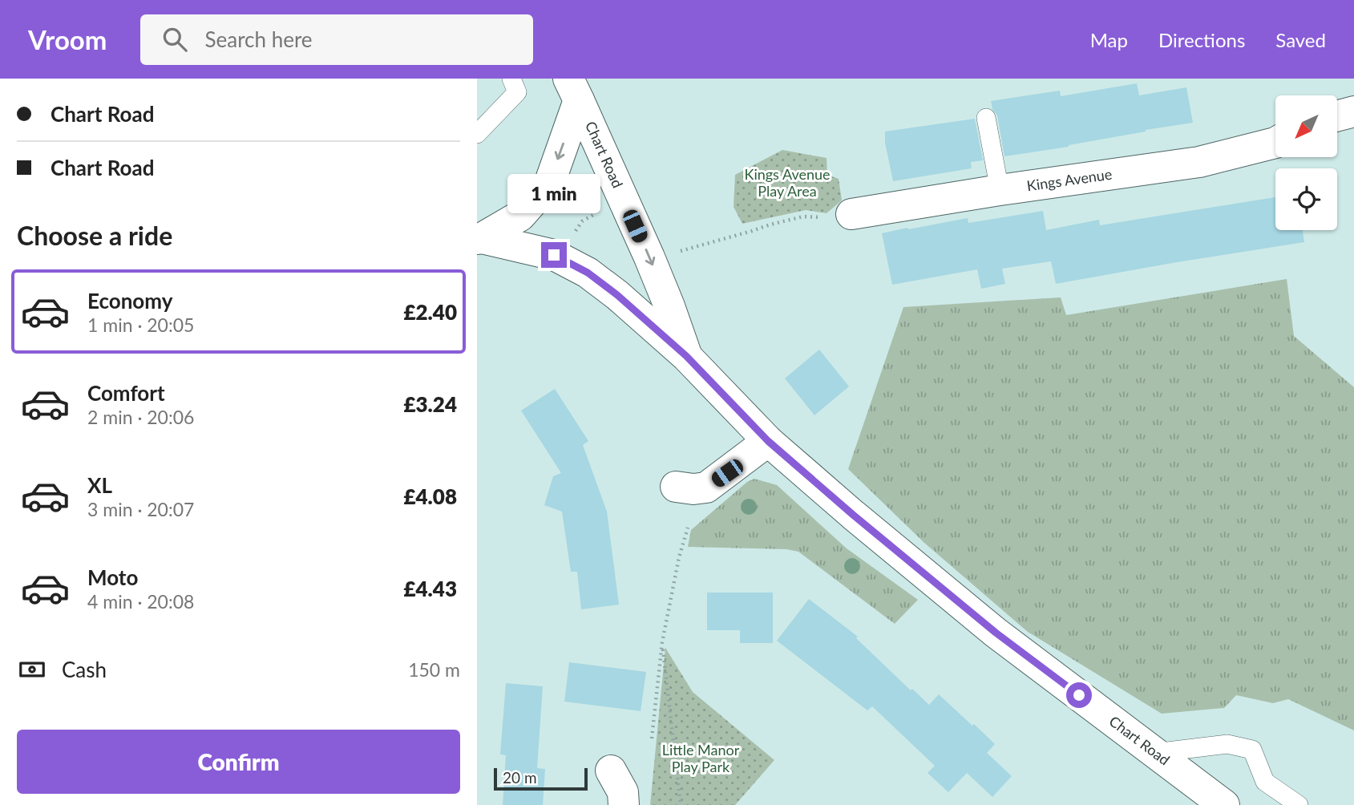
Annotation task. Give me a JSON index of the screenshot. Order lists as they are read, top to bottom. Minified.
{"streets":{"street":["Chart Road","Kings Avenue"]},"parks":["Kings Avenue Play Area","Little Manor Play Park"],"scale_bar":"20 m","north":"bottom left","page":{"header":"Vroom","search":"Search here","nav":["Map","Directions","Saved"],"banner":["Chart Road","Chart Road"],"bubble":"1 min","heading":"Choose a ride","list":[{"name":"Economy","note":"1 min · 20:05","value":"£2.40"},{"name":"Comfort","note":"2 min · 20:06","value":"£3.24"},{"name":"XL","note":"3 min · 20:07","value":"£4.08"},{"name":"Moto","note":"4 min · 20:08","value":"£4.43"}],"pay":["Cash","150 m"],"buttons":"Confirm","scale":"20 m"}}
